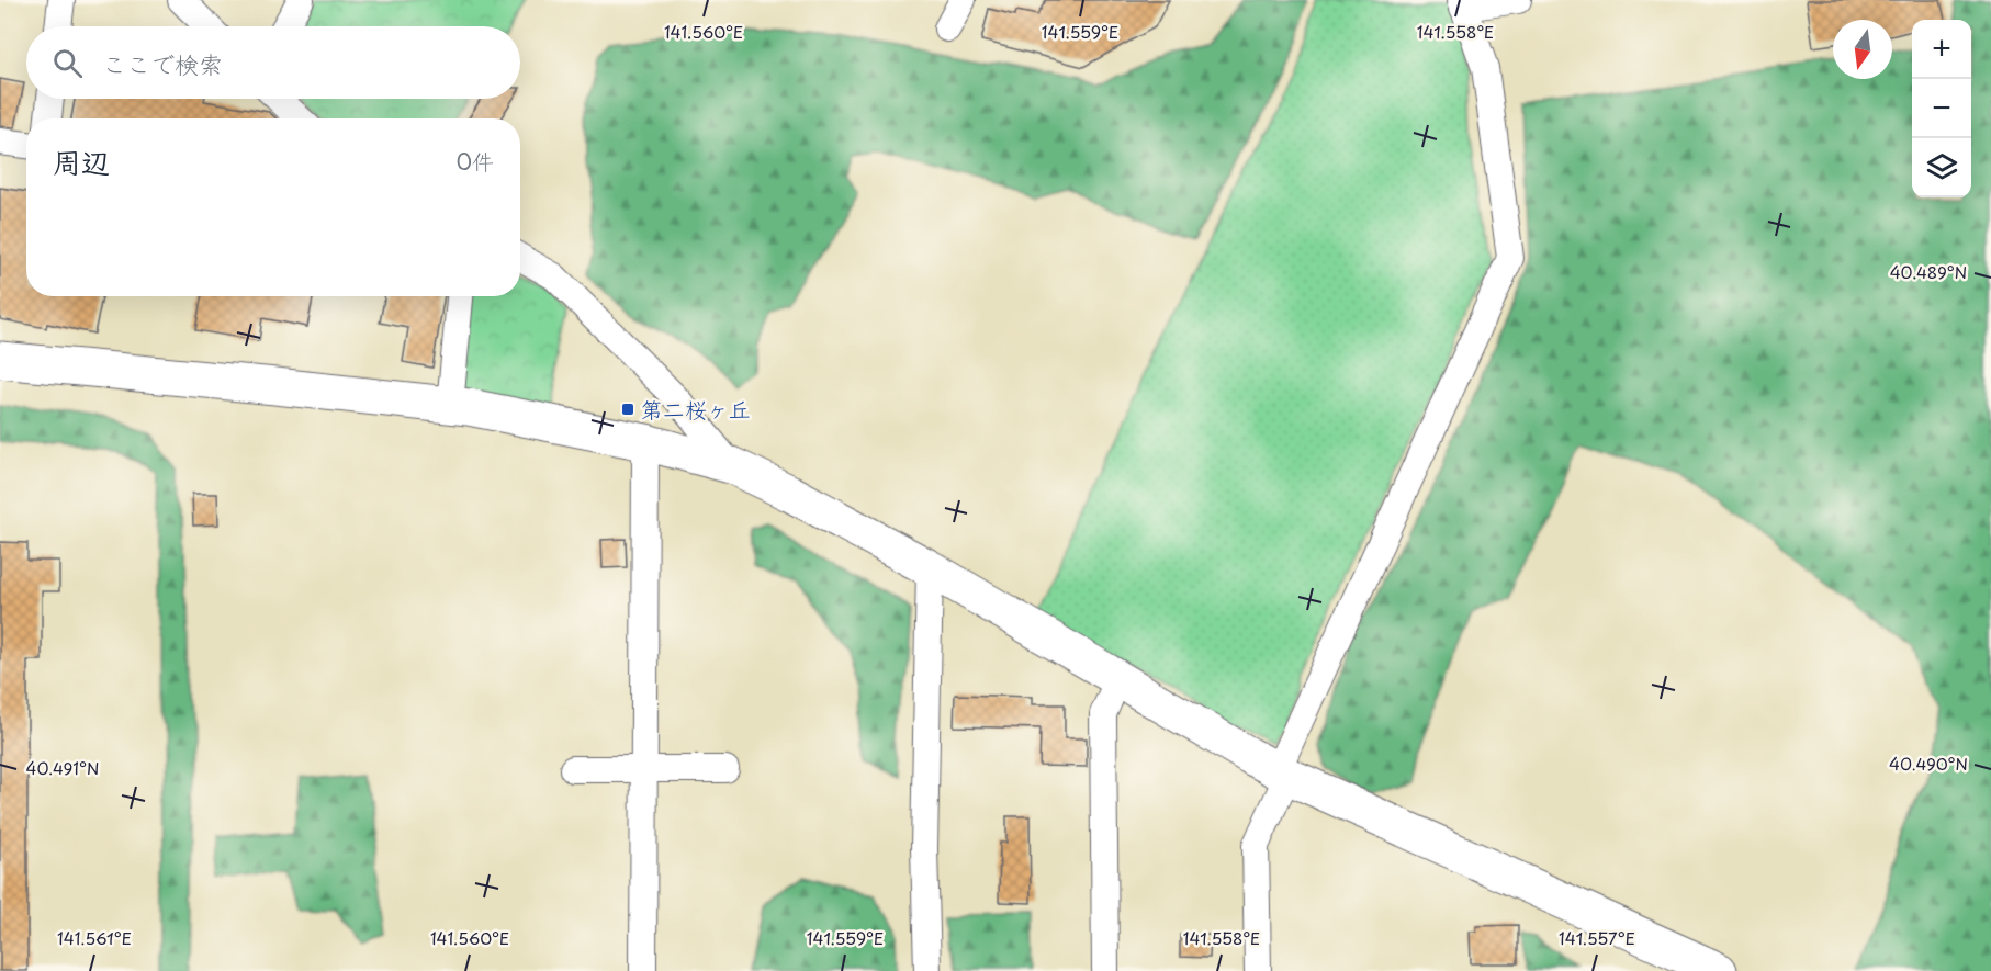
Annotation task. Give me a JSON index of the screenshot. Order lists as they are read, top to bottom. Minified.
{"places":{"transit":["第二桜ヶ丘"]},"north":"bottom","page":{"map_buttons":["+","−"],"search":"ここで検索","heading":["周辺","0件"]},"coordinates":["141.560°E","141.559°E","141.558°E","40.489°N","40.490°N","40.491°N","141.561°E","141.557°E"]}
